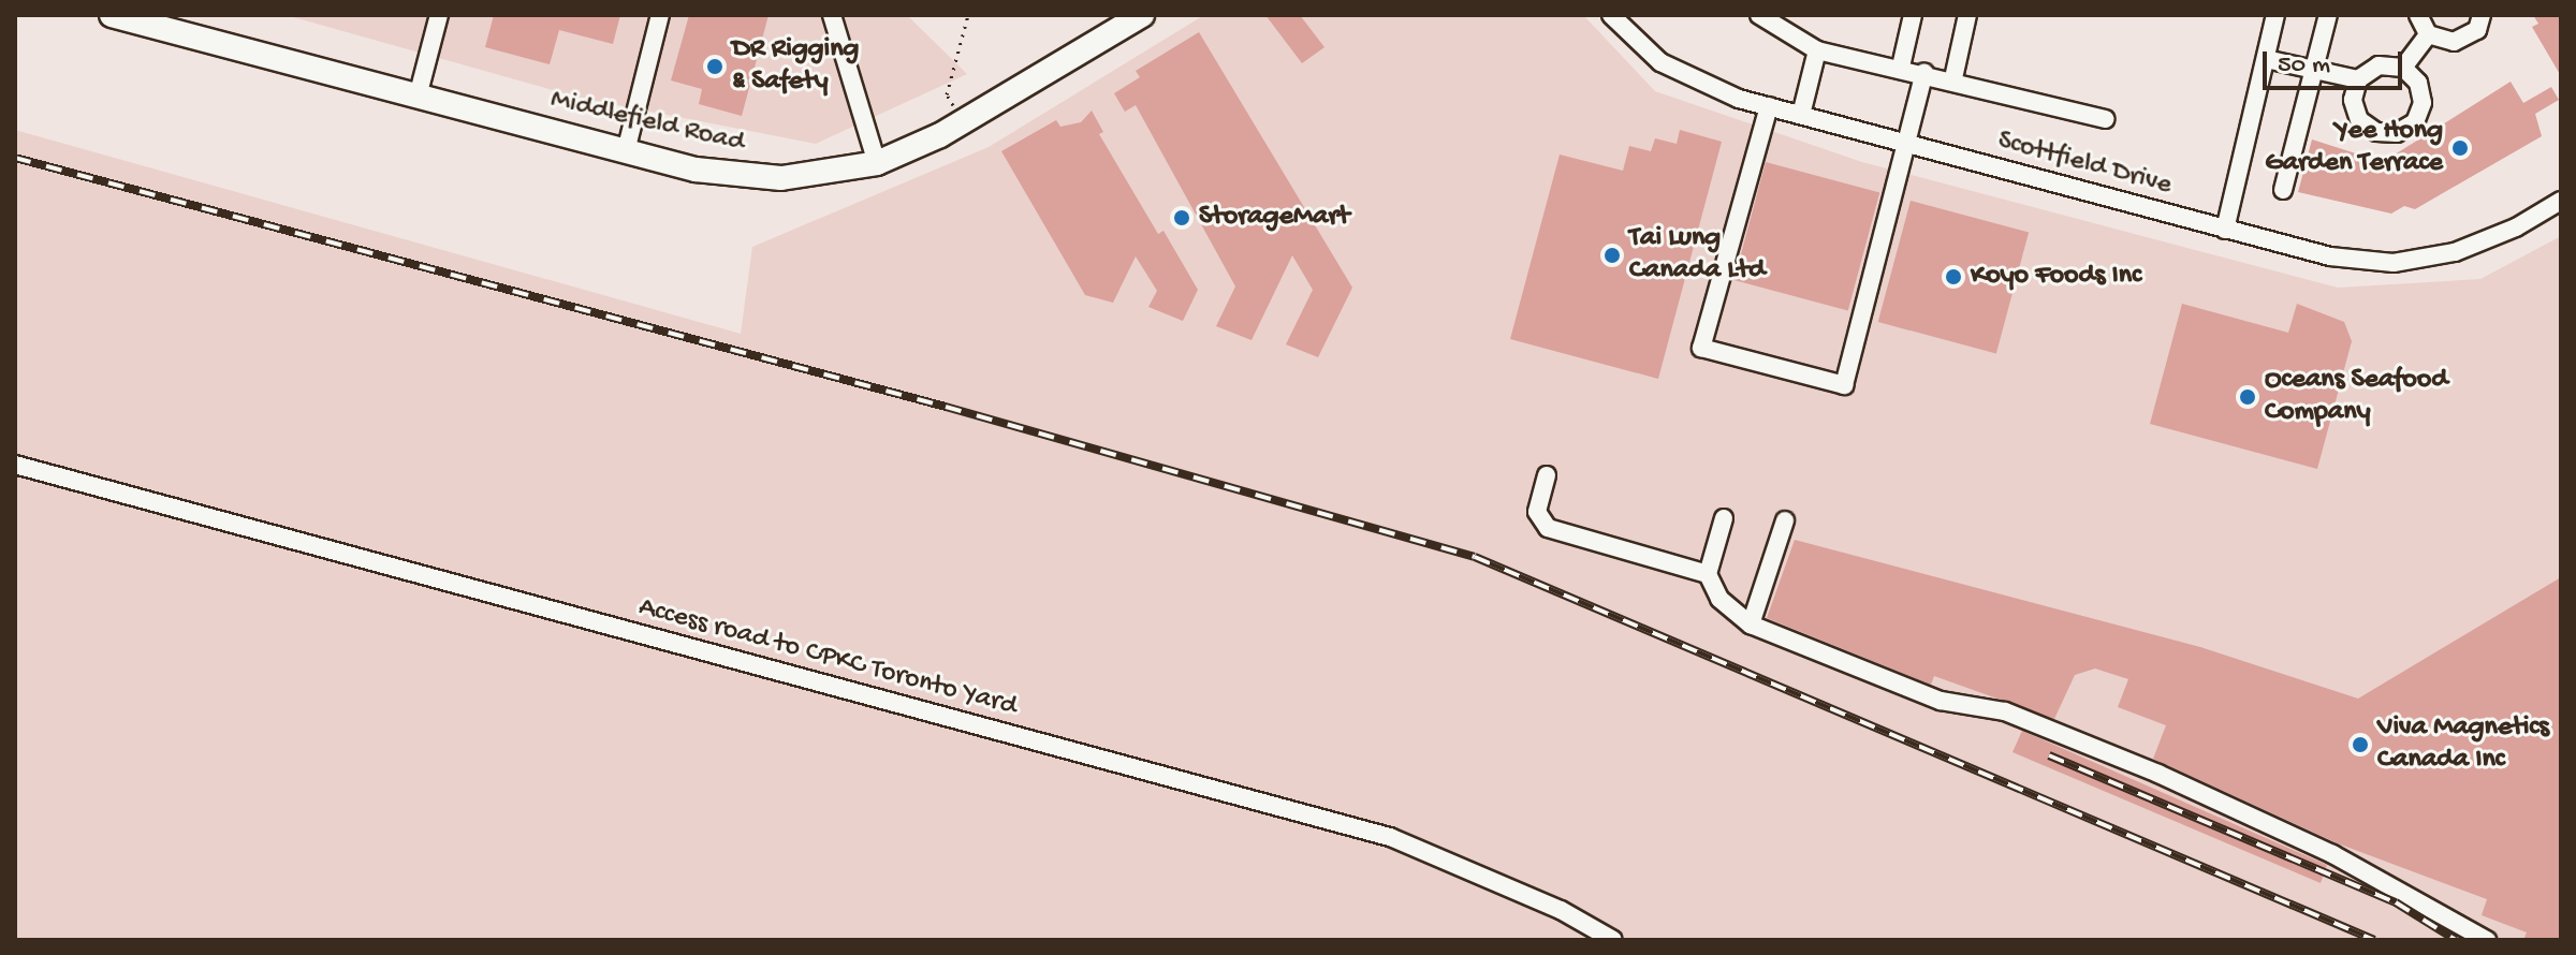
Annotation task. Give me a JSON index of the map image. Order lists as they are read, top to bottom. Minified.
{"streets":{"main road":["Middlefield Road"],"street":["Scottfield Drive","Access road to CPKC Toronto Yard"]},"places":["DR Rigging & Safety","Yee Hong Garden Terrace","StorageMart","Tai Lung Canada Ltd","Koyo Foods Inc","Oceans Seafood Company","Viva Magnetics Canada Inc"],"scale_bar":"50 m"}
